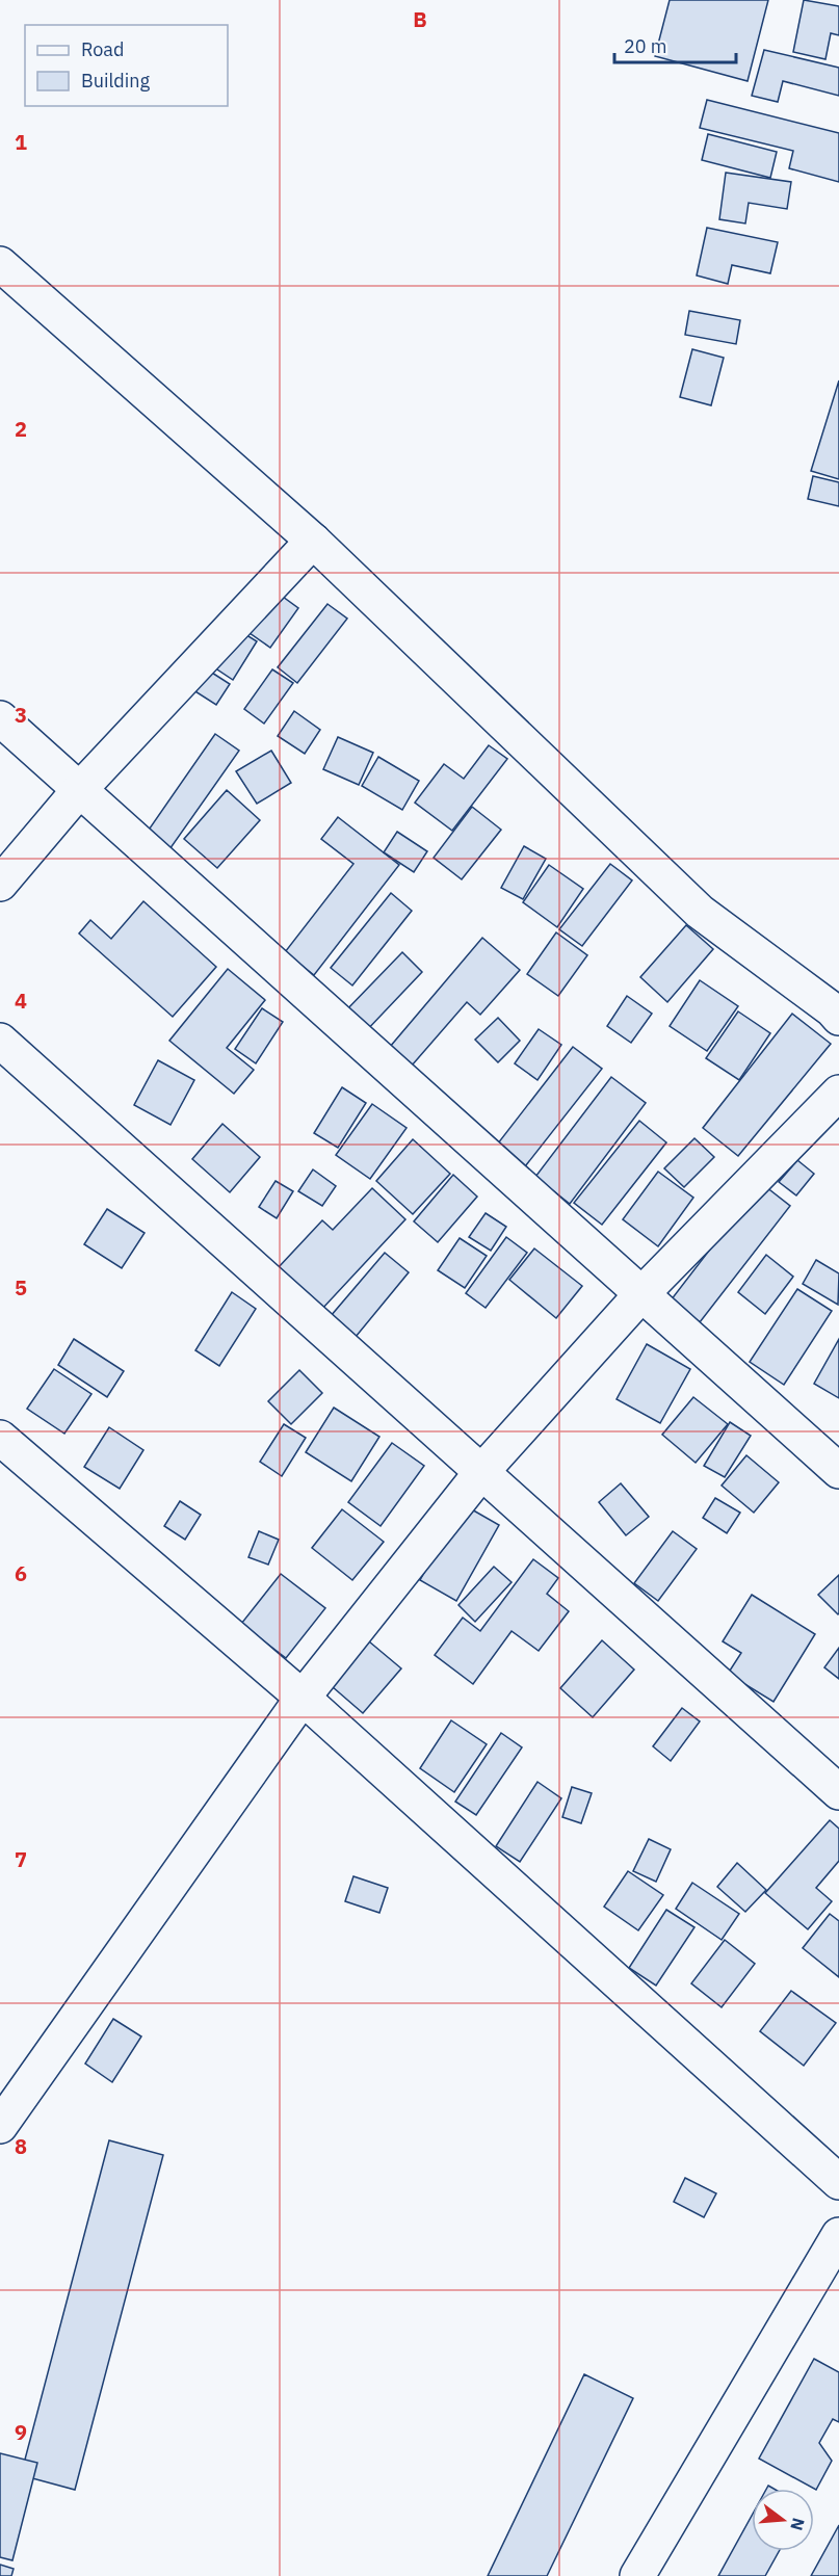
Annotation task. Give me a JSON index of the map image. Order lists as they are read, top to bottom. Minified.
{"legend":["Road","Building"],"scale_bar":"20 m","north":"right","grid":{"columns":["B"],"rows":["1","2","3","4","5","6","7","8","9"]}}
